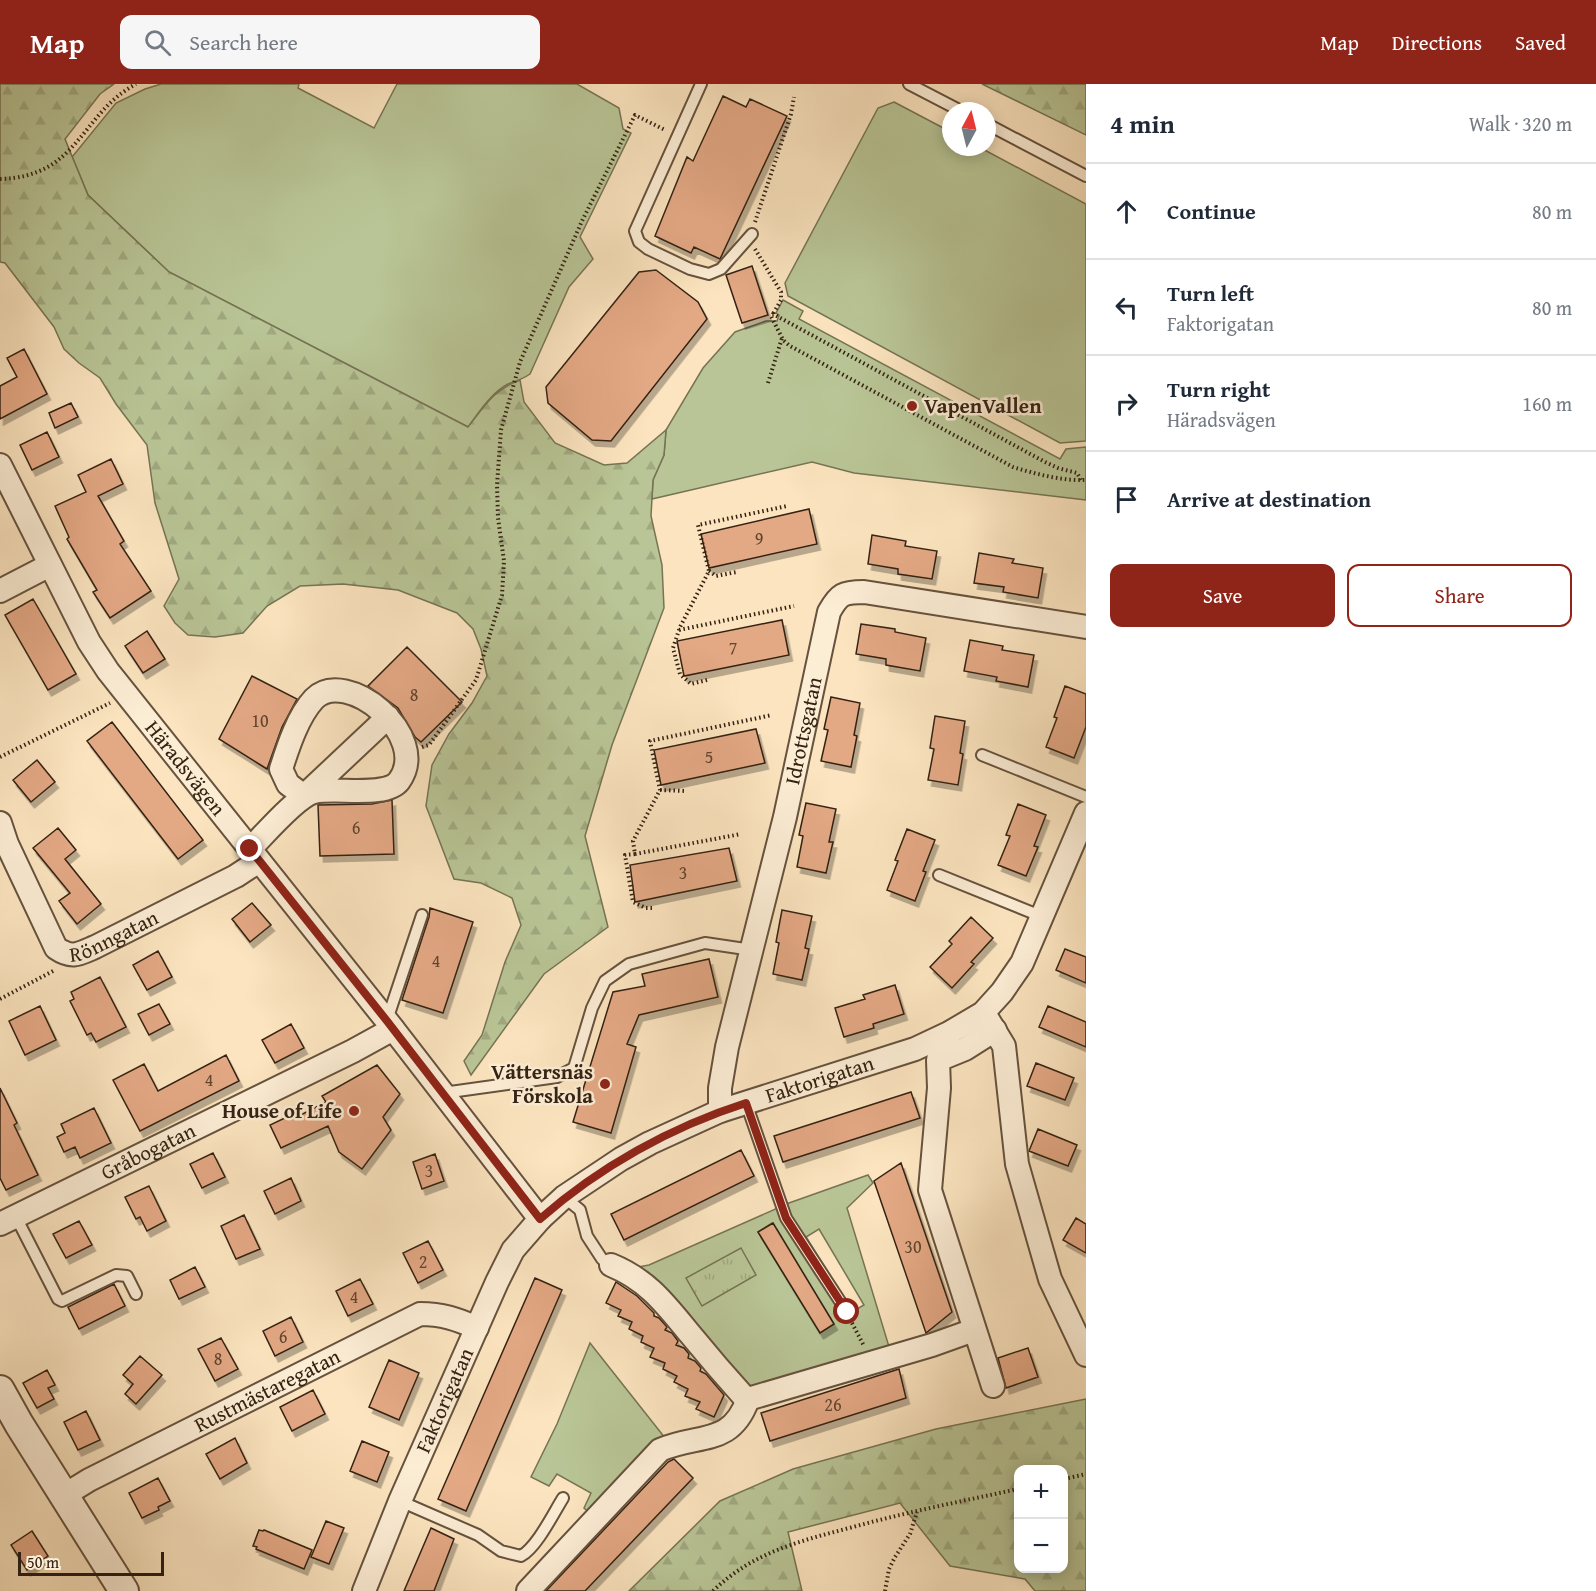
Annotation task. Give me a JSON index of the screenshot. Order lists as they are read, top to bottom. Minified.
{"streets":{"street":["Idrottsgatan","Häradsvägen","Rönngatan","Faktorigatan","Gråbogatan","Rustmästaregatan"]},"crossings":[["Idrottsgatan","Faktorigatan"],["Häradsvägen","Rönngatan"],["Häradsvägen","Faktorigatan"],["Häradsvägen","Gråbogatan"],["Faktorigatan","Rustmästaregatan"]],"places":["VapenVallen","Vättersnäs Förskola","House of Life"],"house_numbers":["9","7","8","10","5","6","3","4","4","3","30","2","4","6","8","26"],"scale_bar":"50 m","north":"top","page":{"header":"Map","search":"Search here","nav":["Map","Directions","Saved"],"heading":["4 min","Walk · 320 m"],"list":[["Continue","80 m"],["Turn left","Faktorigatan","80 m"],["Turn right","Häradsvägen","160 m"],"Arrive at destination"],"buttons":["Save","Share"],"map_buttons":["+","−"],"scale":"50 m"}}
